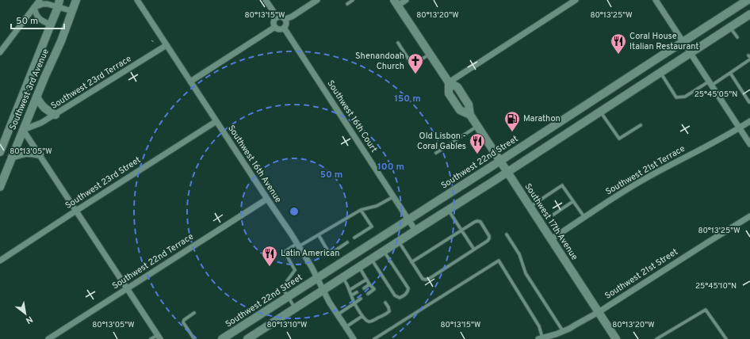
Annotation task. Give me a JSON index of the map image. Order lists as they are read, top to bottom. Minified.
{"streets":{"main road":["Southwest 3rd Avenue","Southwest 22nd Street","Southwest 17th Avenue"],"street":["Southwest 23rd Terrace","Southwest 16th Court","Southwest 16th Avenue","Southwest 21st Terrace","Southwest 23rd Street","Southwest 22nd Terrace","Southwest 21st Street"]},"crossings":[["Southwest 23rd Terrace","Southwest 3rd Avenue"],["Southwest 23rd Terrace","Southwest 16th Avenue"],["Southwest 16th Court","Southwest 22nd Street"],["Southwest 22nd Street","Southwest 16th Avenue"],["Southwest 22nd Street","Southwest 17th Avenue"],["Southwest 16th Avenue","Southwest 23rd Street"],["Southwest 16th Avenue","Southwest 22nd Terrace"],["Southwest 21st Terrace","Southwest 17th Avenue"],["Southwest 17th Avenue","Southwest 21st Street"]],"places":{"restaurant":["Coral House Italian Restaurant","Old Lisbon - Coral Gables","Latin American"],"church":["Shenandoah Church"],"fuel station":["Marathon"]},"scale_bar":"50 m","north":"bottom right","coordinates":["80°13'15\"W","80°13'20\"W","80°13'25\"W","25°45'05\"N","80°13'05\"W","25°45'10\"N","80°13'10\"W"],"rings":["150 m","100 m","50 m"]}
